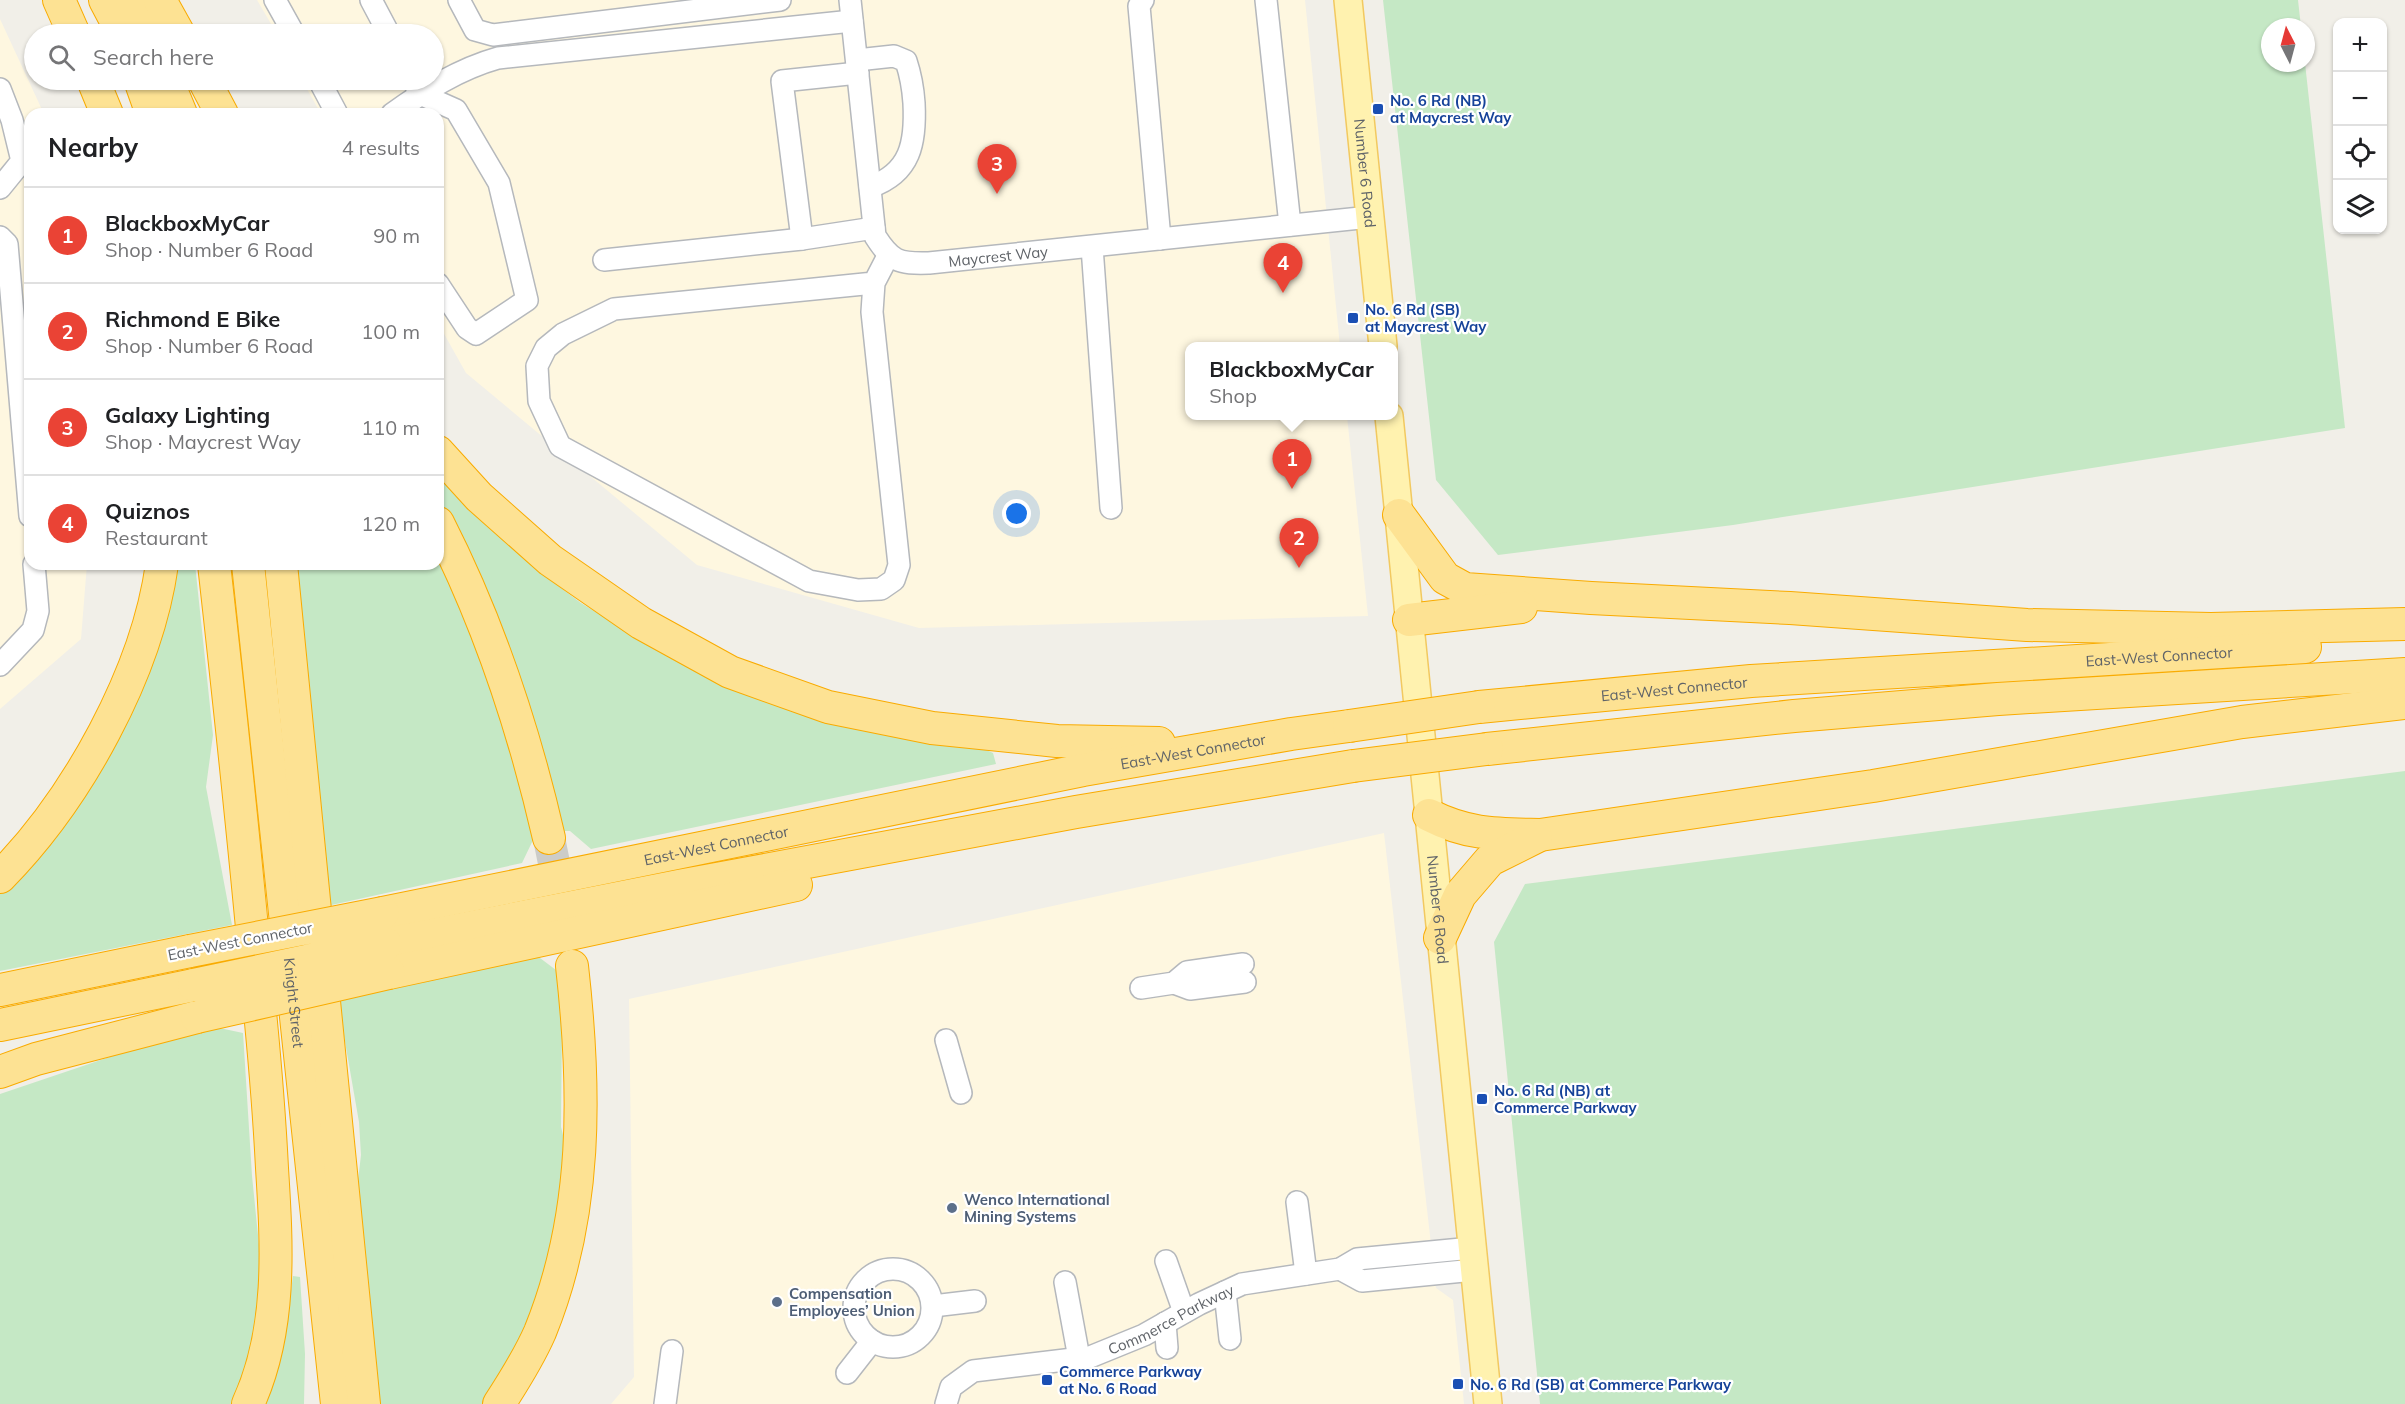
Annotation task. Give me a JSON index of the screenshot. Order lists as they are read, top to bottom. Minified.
{"streets":{"highway":["East-West Connector","Knight Street"],"main road":["Number 6 Road"],"street":["Maycrest Way","Commerce Parkway"]},"crossings":[["Number 6 Road","Maycrest Way"],["Number 6 Road","Commerce Parkway"]],"places":{"transit":["No. 6 Rd (NB) at Maycrest Way","No. 6 Rd (SB) at Maycrest Way","No. 6 Rd (NB) at Commerce Parkway","Commerce Parkway at No. 6 Road","No. 6 Rd (SB) at Commerce Parkway"],"other":["Wenco International Mining Systems","Compensation Employees’ Union"]},"north":"top","page":{"map_buttons":["+","−"],"search":"Search here","heading":["Nearby","4 results"],"pins":["3","4","1","2"],"list":[{"mark":"1","name":"BlackboxMyCar","note":"Shop · Number 6 Road","value":"90 m"},{"mark":"2","name":"Richmond E Bike","note":"Shop · Number 6 Road","value":"100 m"},{"mark":"3","name":"Galaxy Lighting","note":"Shop · Maycrest Way","value":"110 m"},{"mark":"4","name":"Quiznos","note":"Restaurant","value":"120 m"}],"popup":["BlackboxMyCar","Shop"]}}
